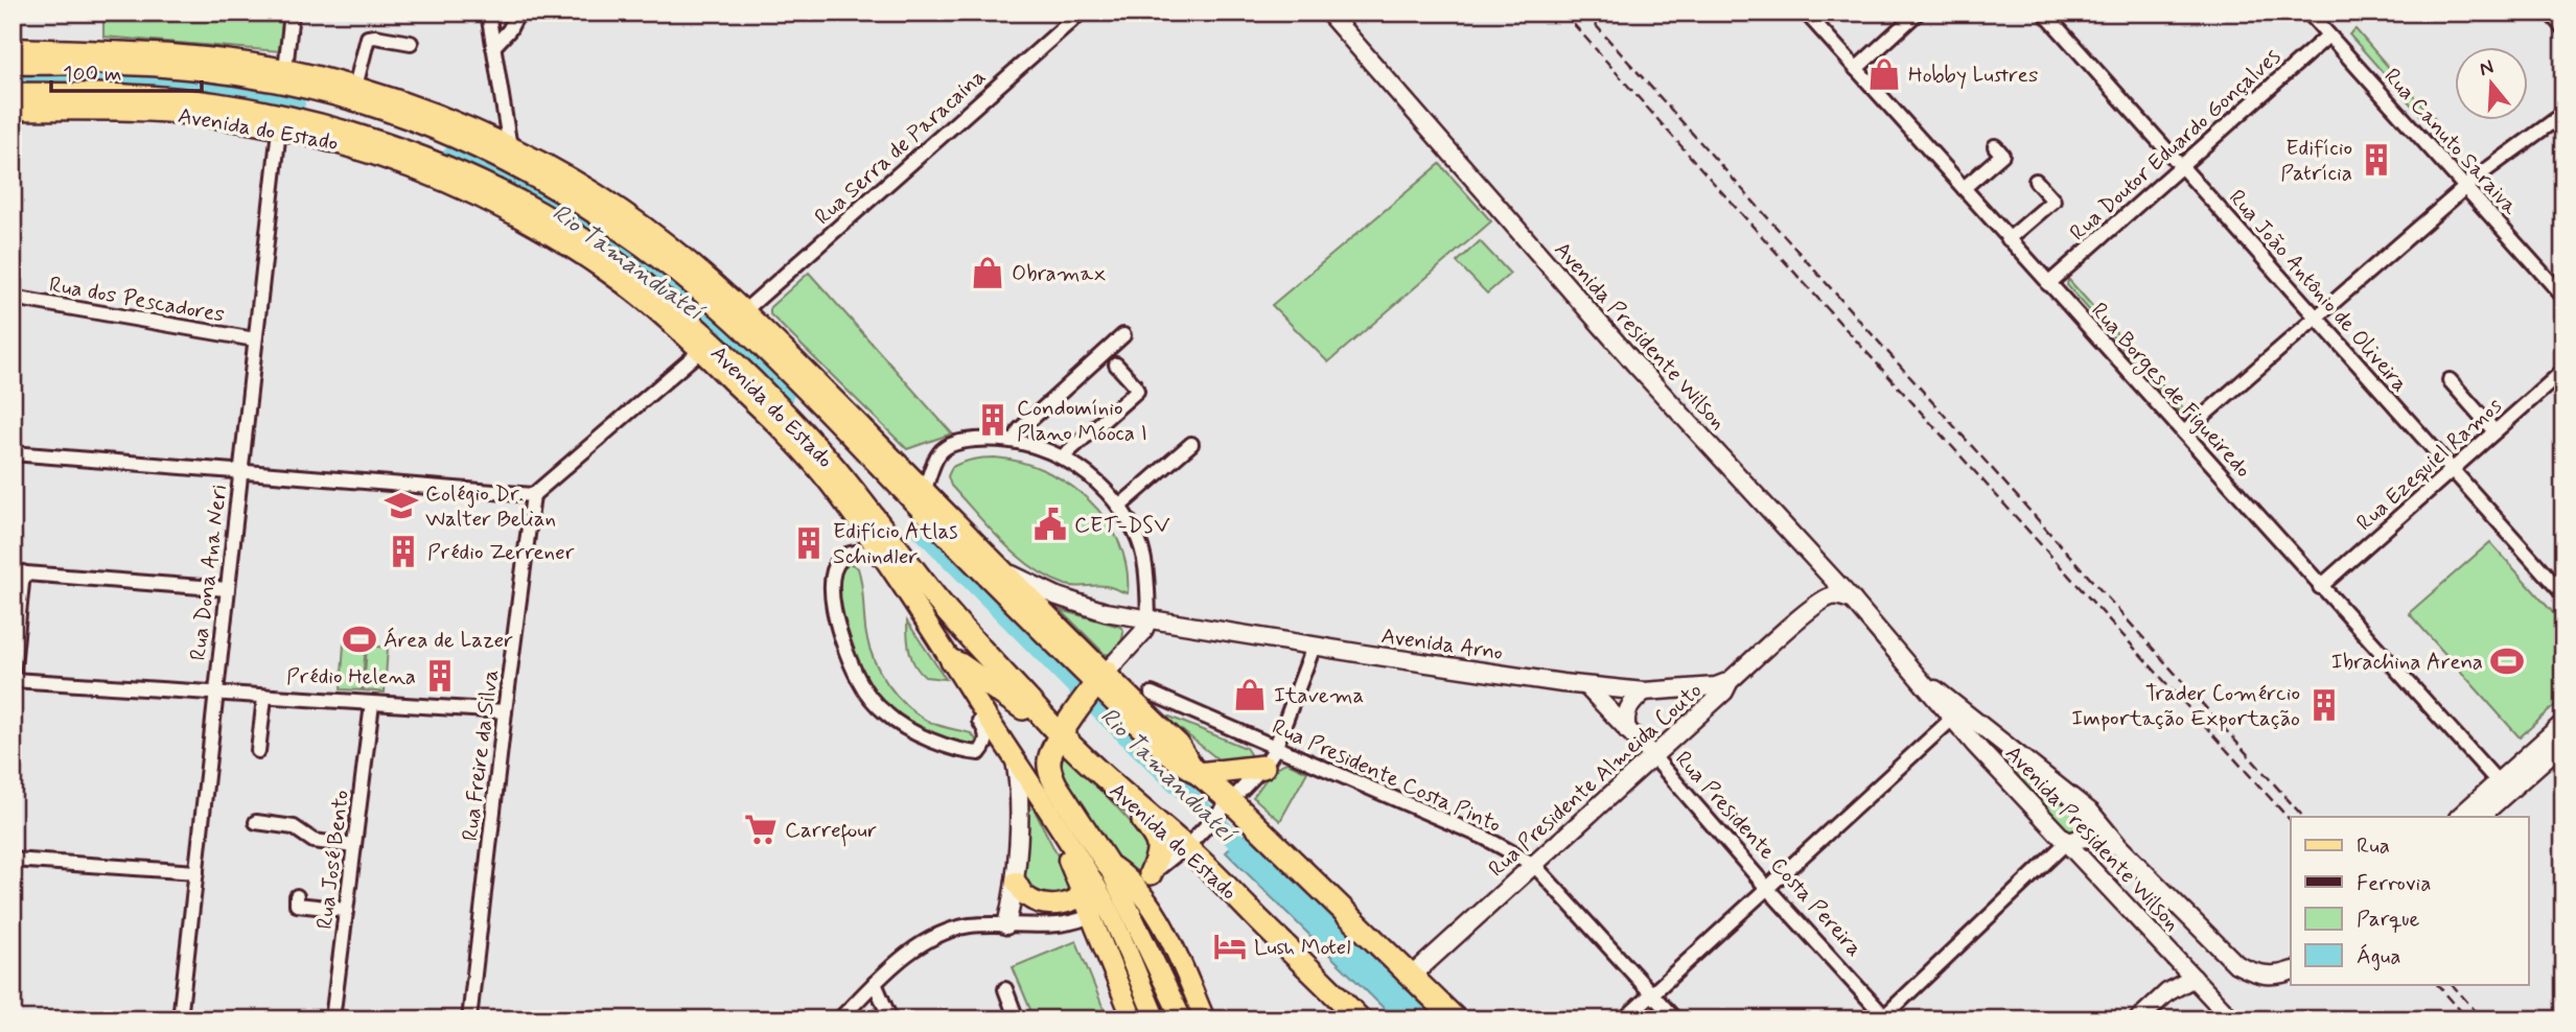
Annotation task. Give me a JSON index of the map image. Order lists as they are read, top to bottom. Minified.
{"streets":{"highway":["Avenida do Estado"],"main road":["Avenida Presidente Wilson","Avenida Arno","Rua Presidente Almeida Couto","Rua Presidente Costa Pereira"],"street":["Rua Canuto Saraiva","Rua Doutor Eduardo Gonçalves","Rua Serra de Paracaina","Rua João Antônio de Oliveira","Rua dos Pescadores","Rua Borges de Figueiredo","Rua Ezequiel Ramos","Rua Dona Ana Neri","Rua Freire da Silva","Rua Presidente Costa Pinto","Rua José Bento"]},"crossings":[["Avenida do Estado","Rua Serra de Paracaina"],["Avenida do Estado","Rua Dona Ana Neri"],["Avenida do Estado","Avenida Arno"],["Avenida do Estado","Rua Presidente Almeida Couto"],["Rua Canuto Saraiva","Rua Doutor Eduardo Gonçalves"],["Rua Doutor Eduardo Gonçalves","Rua João Antônio de Oliveira"],["Rua Doutor Eduardo Gonçalves","Rua Borges de Figueiredo"],["Rua João Antônio de Oliveira","Rua Ezequiel Ramos"],["Rua dos Pescadores","Rua Dona Ana Neri"],["Avenida Presidente Wilson","Rua Presidente Almeida Couto"],["Rua Borges de Figueiredo","Rua Ezequiel Ramos"],["Avenida Arno","Rua Presidente Almeida Couto"],["Avenida Arno","Rua Presidente Costa Pereira"],["Rua Presidente Costa Pinto","Rua Presidente Almeida Couto"],["Rua Presidente Almeida Couto","Rua Presidente Costa Pereira"]],"water":["Rio Tamanduateí"],"places":{"shop":["Hobby Lustres","Obramax","Itavema"],"building":["Edifício Patrícia","Condomínio Plano Móoca I","Edifício Atlas Schindler","Prédio Zerrener","Prédio Helena","Trader Comércio Importação Exportação"],"school or university":["Colégio Dr. Walter Belian"],"public building":["CET-DSV"],"sports":["Área de Lazer","Ibrachina Arena"],"supermarket":["Carrefour"],"hotel":["Lush Motel"]},"legend":["Rua","Ferrovia","Parque","Água"],"scale_bar":"100 m","north":"top"}
